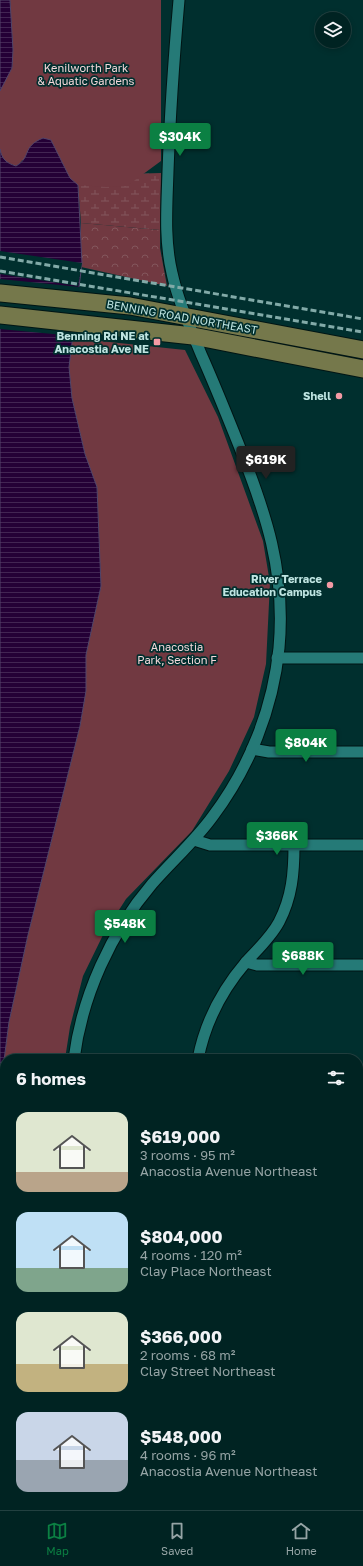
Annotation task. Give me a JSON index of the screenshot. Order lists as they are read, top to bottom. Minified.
{"streets":{"main road":["BENNING ROAD NORTHEAST"]},"parks":["Kenilworth Park & Aquatic Gardens","Anacostia Park, Section F"],"places":{"transit":["Benning Rd NE at Anacostia Ave NE"],"other":["Shell","River Terrace Education Campus"]},"page":{"price":["$304K","$619K","$804K","$366K","$548K","$688K"],"heading":"6 homes","list":[{"name":"$619,000","note":"3 rooms · 95 m² · Anacostia Avenue Northeast"},{"name":"$804,000","note":"4 rooms · 120 m² · Clay Place Northeast"},{"name":"$366,000","note":"2 rooms · 68 m² · Clay Street Northeast"},{"name":"$548,000","note":"4 rooms · 96 m² · Anacostia Avenue Northeast"}],"tabs":["Map","Saved","Home"]}}
